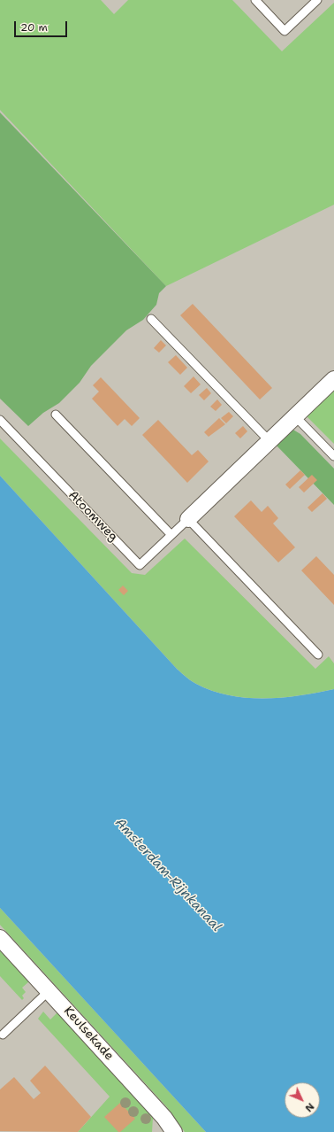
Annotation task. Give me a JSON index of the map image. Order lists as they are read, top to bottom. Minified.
{"streets":{"street":["Atoomweg","Keulsekade"]},"water":["Amsterdam-Rijnkanaal"],"scale_bar":"20 m","north":"bottom right"}
